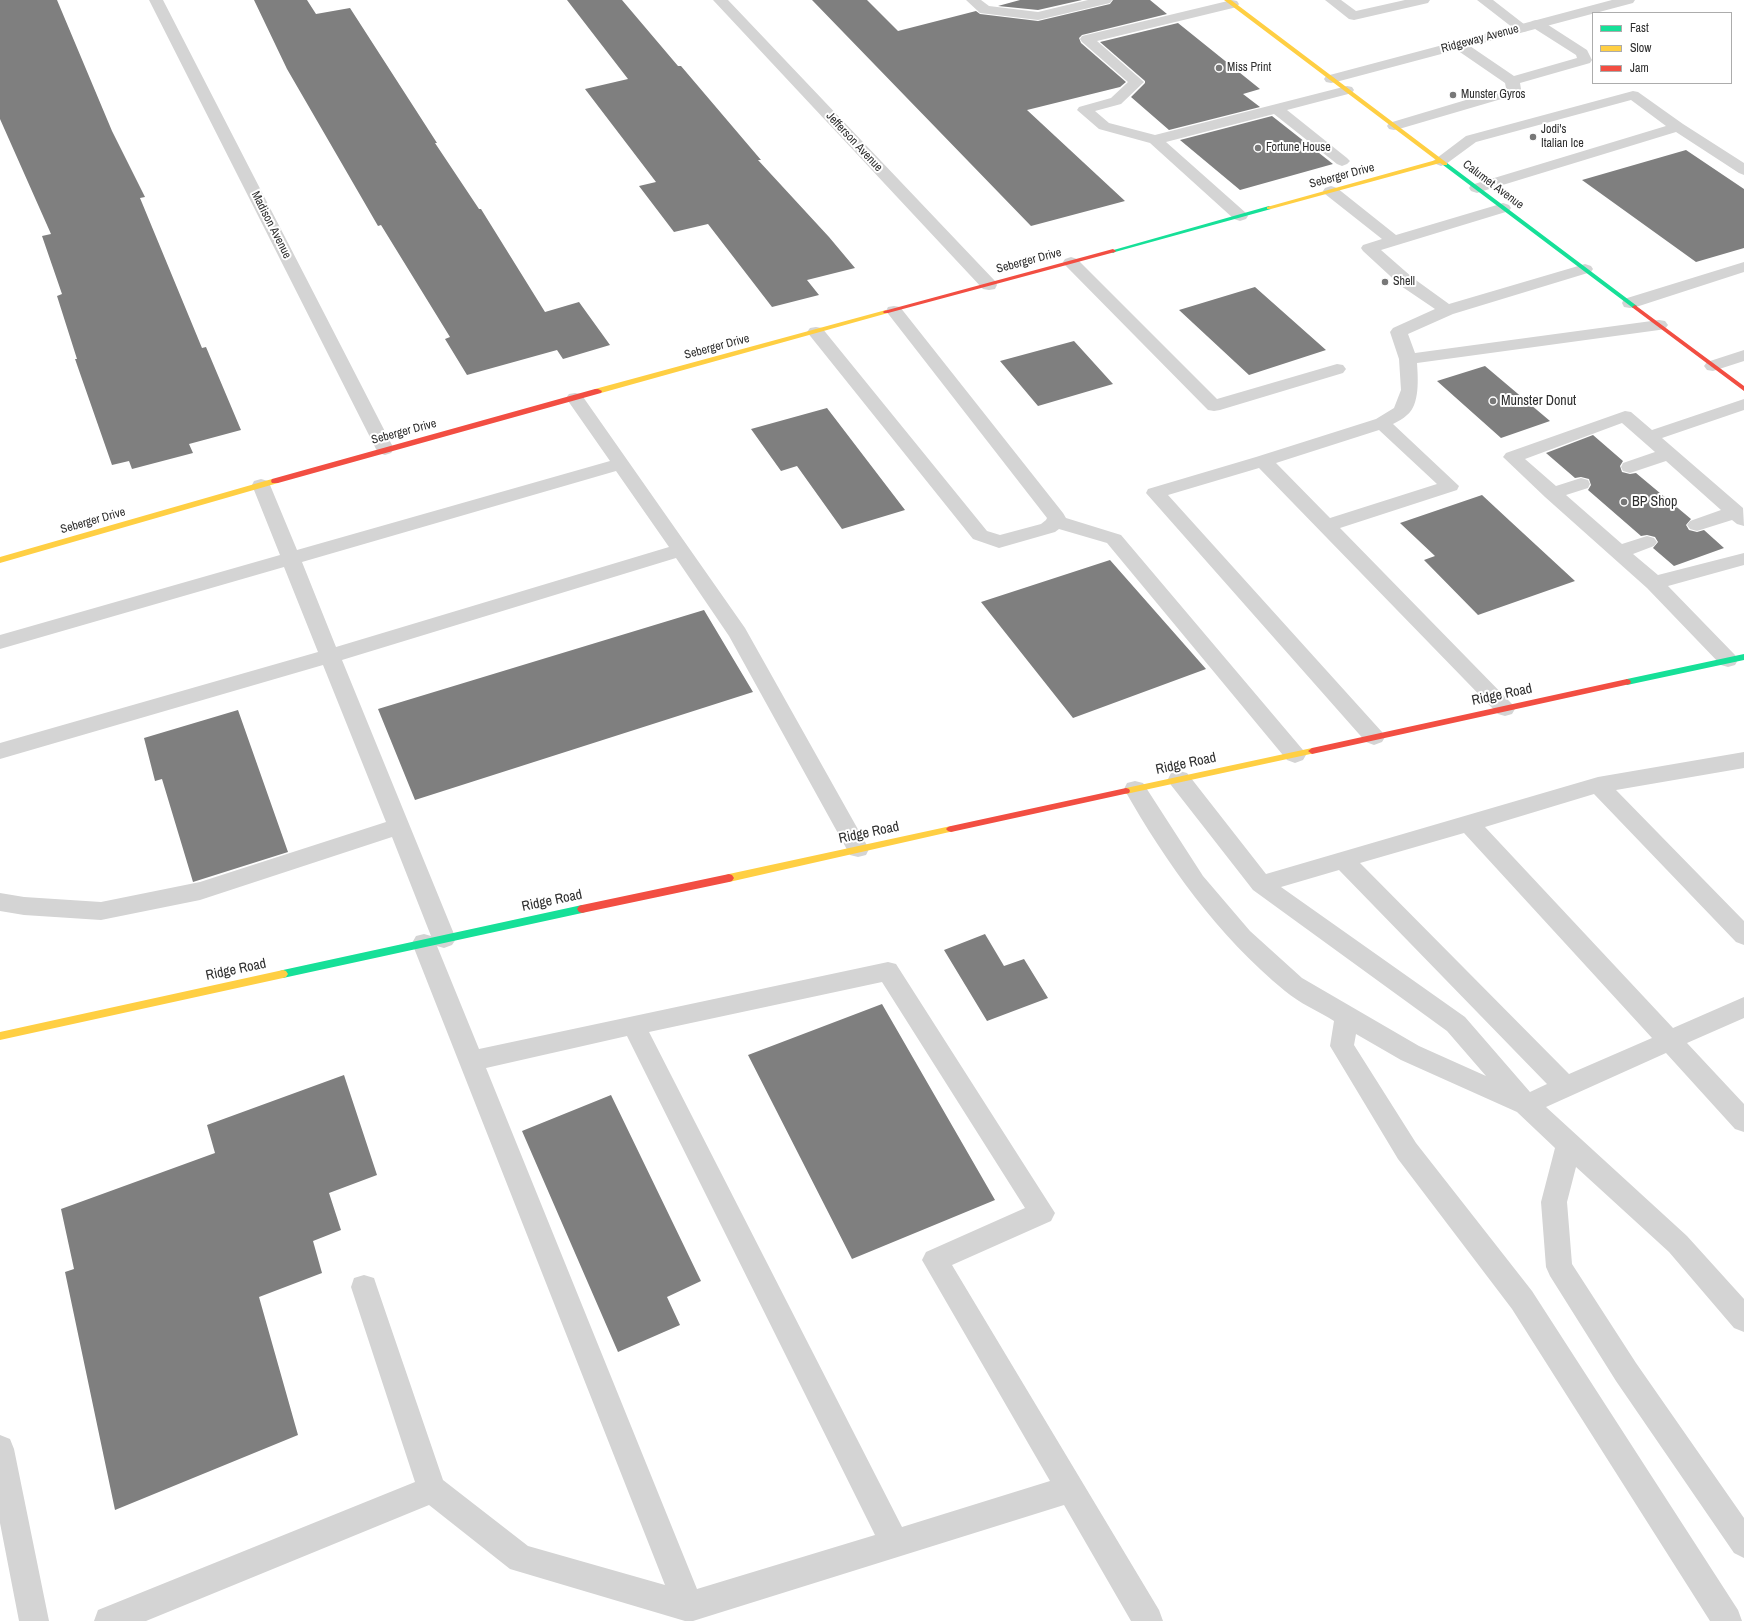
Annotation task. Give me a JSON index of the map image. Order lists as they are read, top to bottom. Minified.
{"streets":{"main road":["Seberger Drive","Calumet Avenue","Ridge Road"],"street":["Ridgeway Avenue","Jefferson Avenue","Madison Avenue"]},"crossings":[["Ridgeway Avenue","Calumet Avenue"],["Jefferson Avenue","Seberger Drive"],["Seberger Drive","Calumet Avenue"],["Seberger Drive","Madison Avenue"]],"places":["Miss Print","Munster Gyros","Jodi's Italian Ice","Fortune House","Shell","Munster Donut","BP Shop"],"legend":["Fast","Slow","Jam"]}
